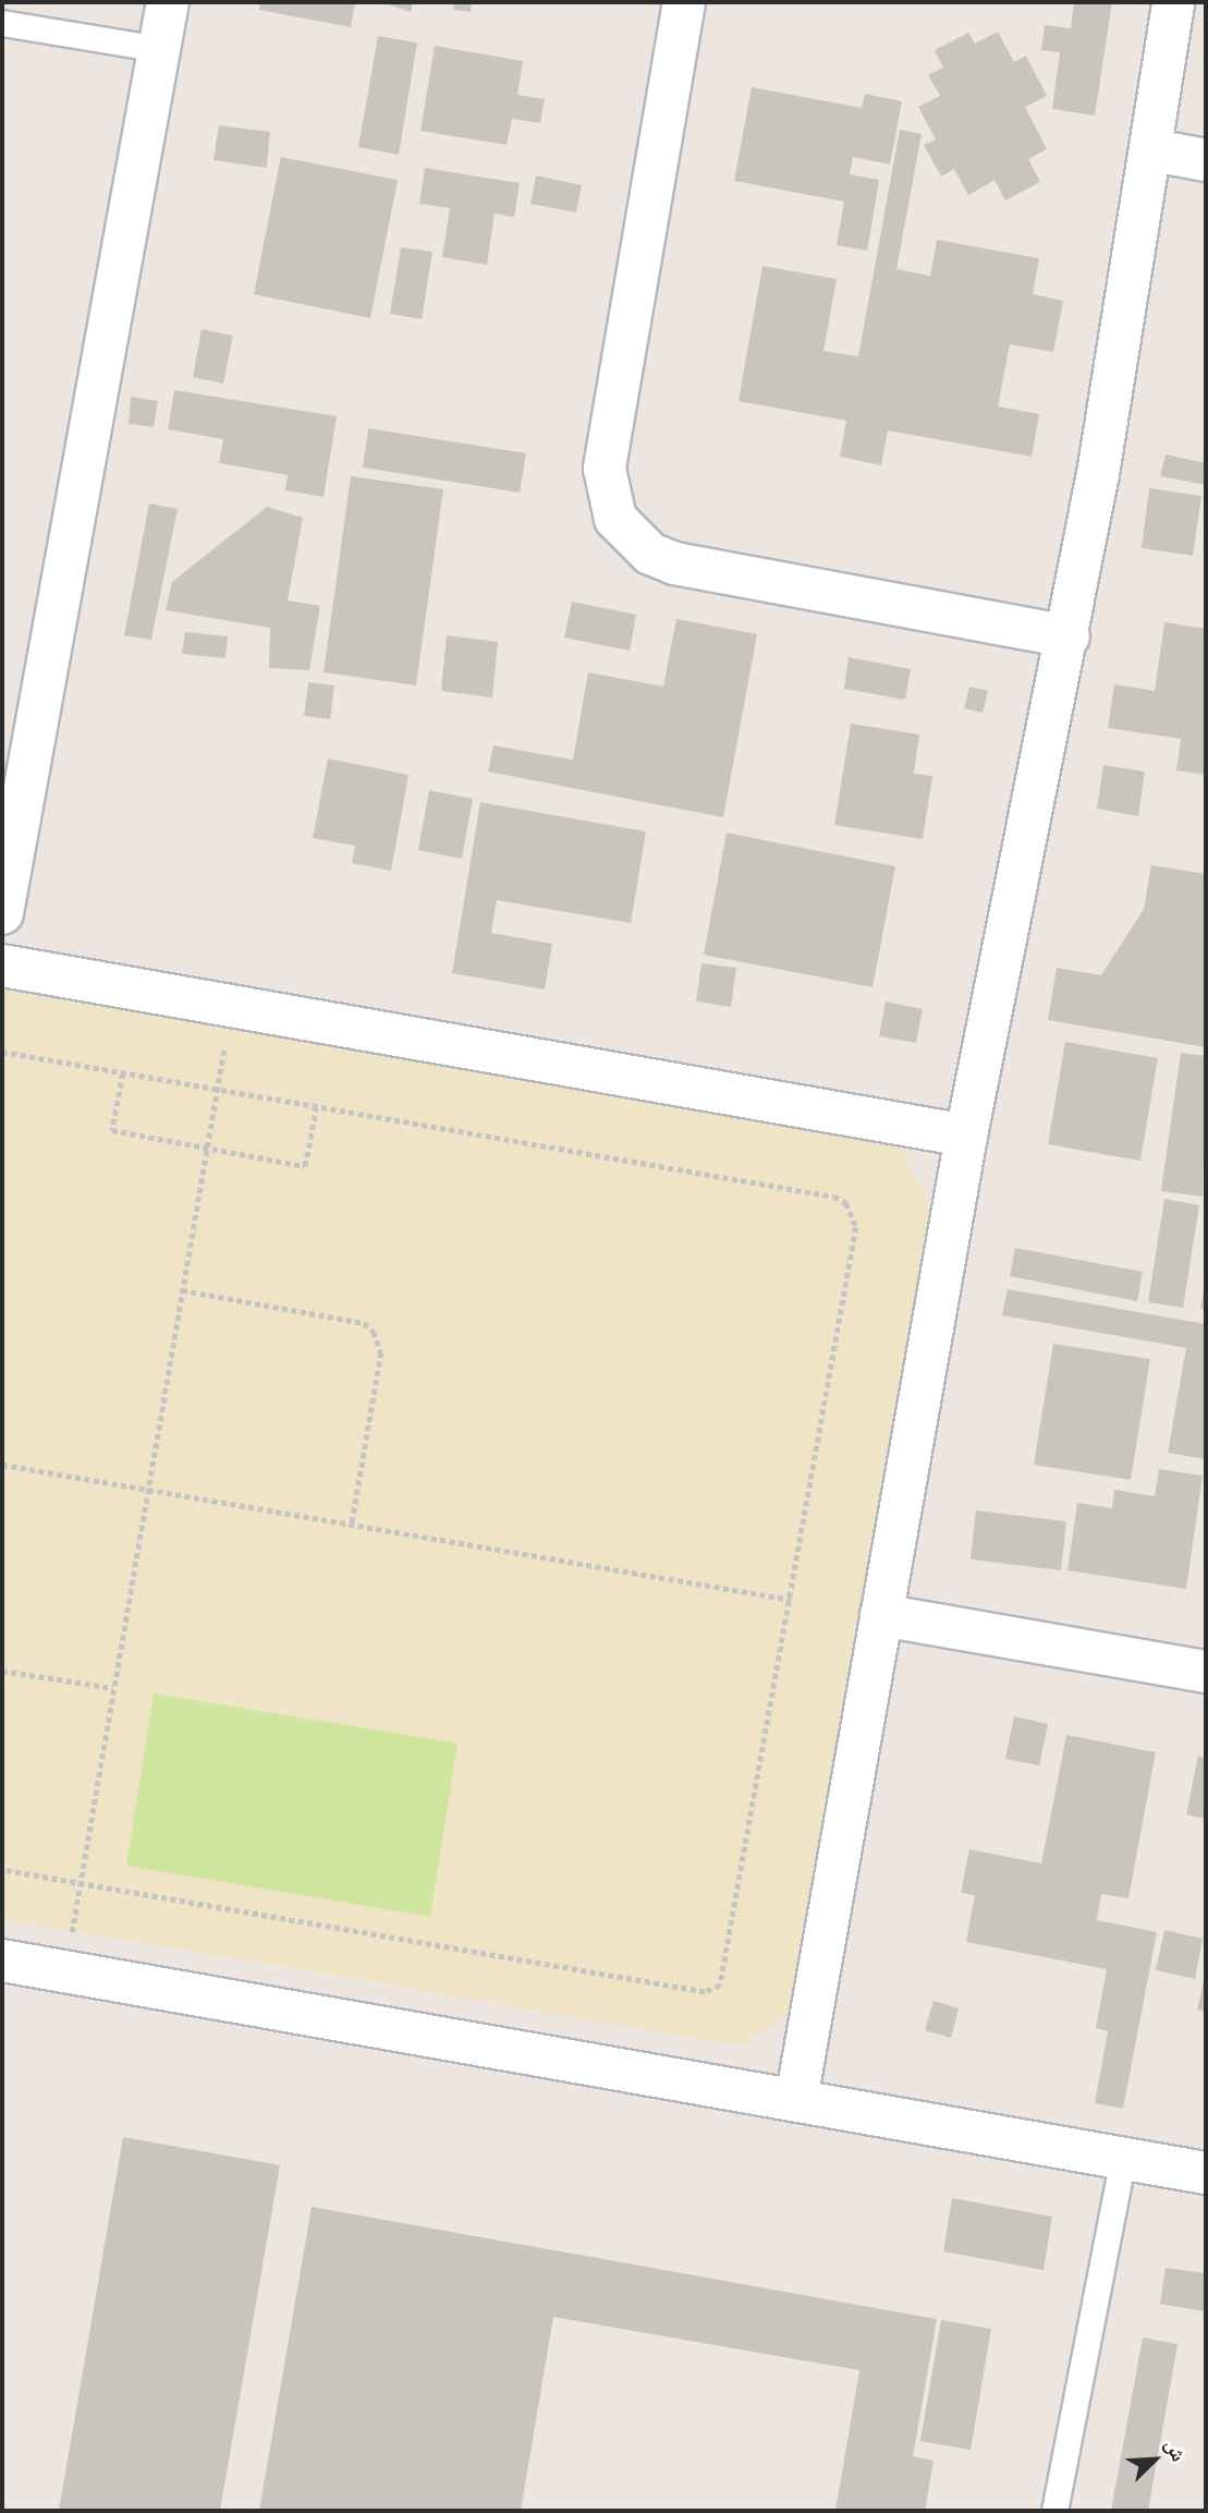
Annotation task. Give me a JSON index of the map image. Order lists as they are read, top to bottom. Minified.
{"north":"top right"}
